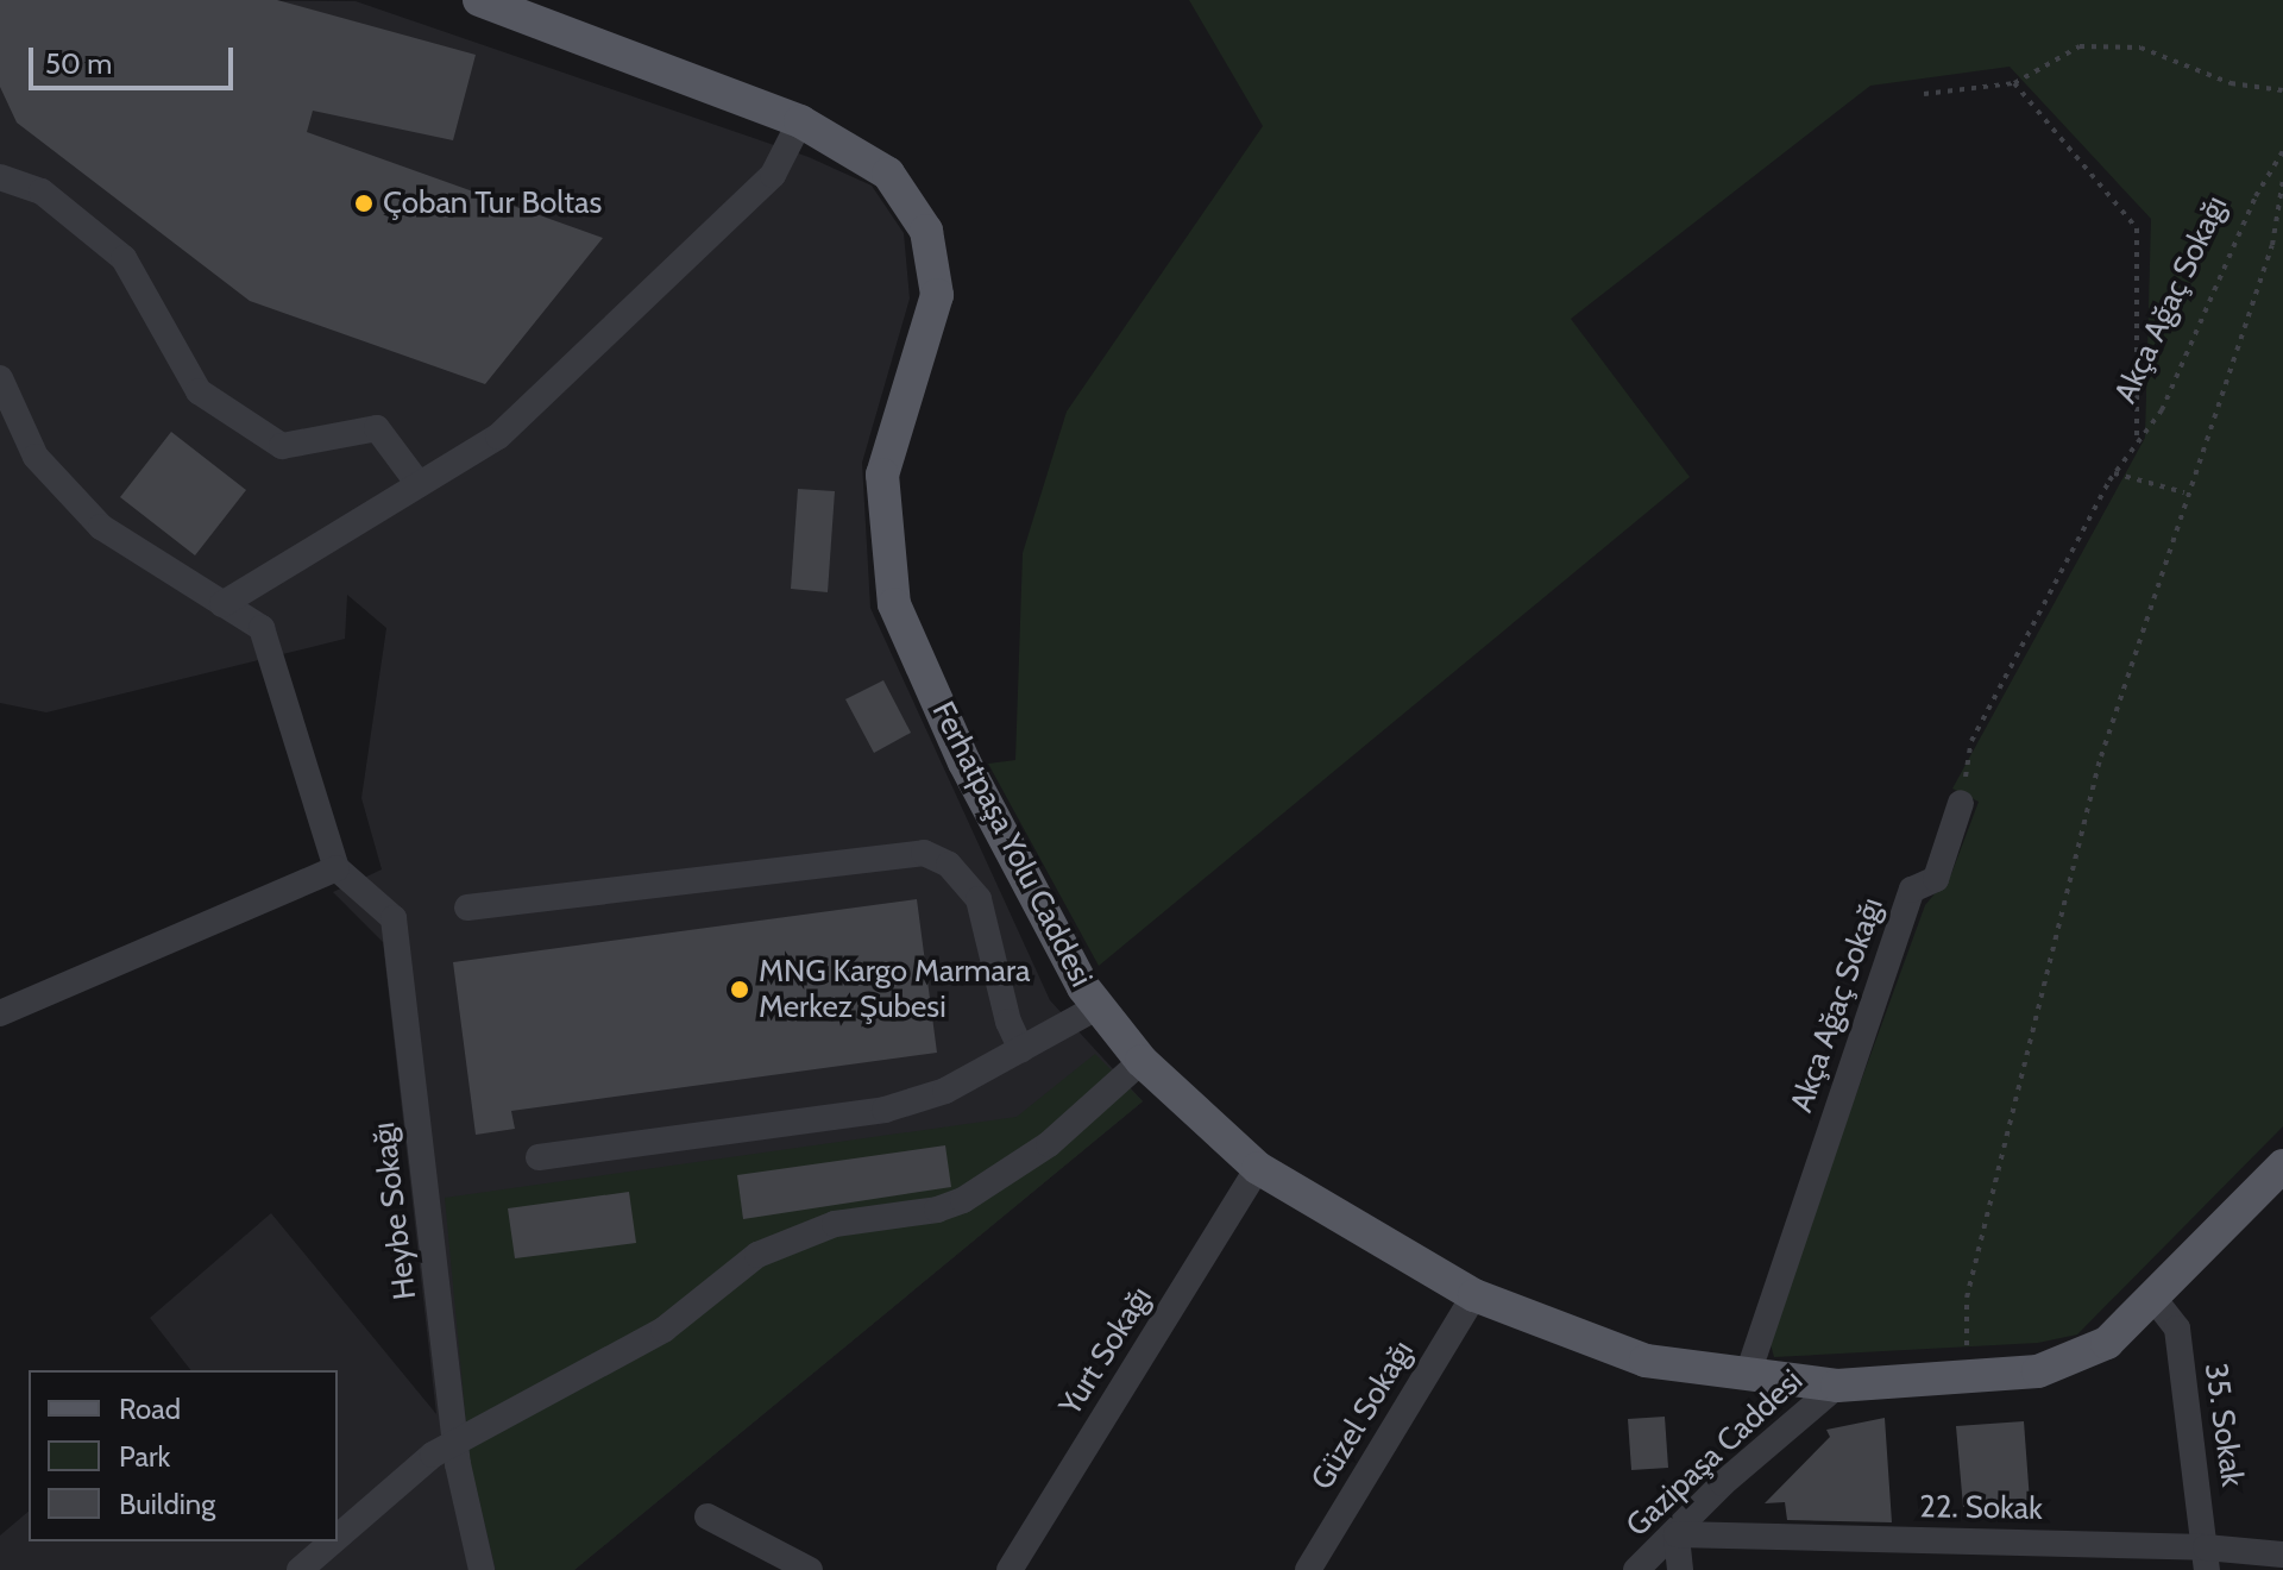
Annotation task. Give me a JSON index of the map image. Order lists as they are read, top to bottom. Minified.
{"streets":{"main road":["Ferhatpaşa Yolu Caddesi"],"street":["Akça Ağaç Sokağı","Heybe Sokağı","Yurt Sokağı","Güzel Sokağı","35. Sokak","Gazipaşa Caddesi","22. Sokak"]},"crossings":[["Akça Ağaç Sokağı","Ferhatpaşa Yolu Caddesi"],["Ferhatpaşa Yolu Caddesi","Yurt Sokağı"],["Ferhatpaşa Yolu Caddesi","Güzel Sokağı"],["Ferhatpaşa Yolu Caddesi","35. Sokak"],["Ferhatpaşa Yolu Caddesi","Gazipaşa Caddesi"],["35. Sokak","22. Sokak"],["Gazipaşa Caddesi","22. Sokak"]],"places":["Çoban Tur Boltas","MNG Kargo Marmara Merkez Şubesi"],"legend":["Road","Park","Building"],"scale_bar":"50 m"}
